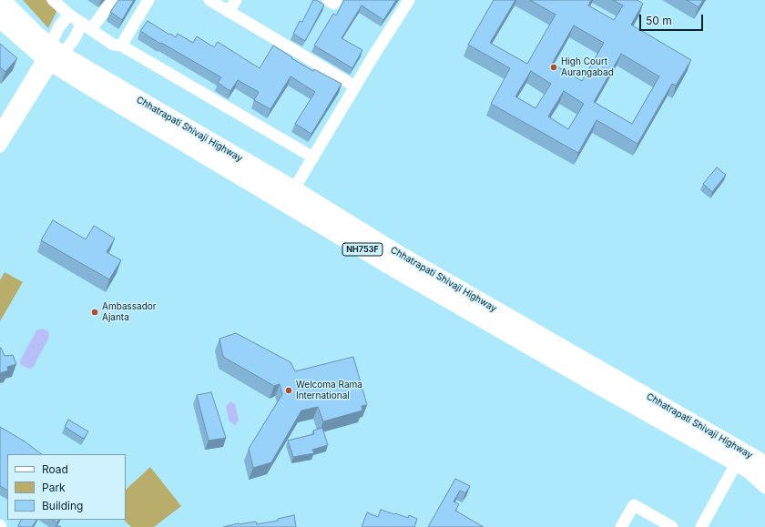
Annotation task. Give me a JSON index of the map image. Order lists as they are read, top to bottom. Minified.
{"streets":{"highway":["Chhatrapati Shivaji Highway","NH753F"]},"crossings":[["Chhatrapati Shivaji Highway","NH753F"]],"places":["High Court Aurangabad","Ambassador Ajanta","Welcoma Rama International"],"legend":["Road","Park","Building"],"scale_bar":"50 m"}
